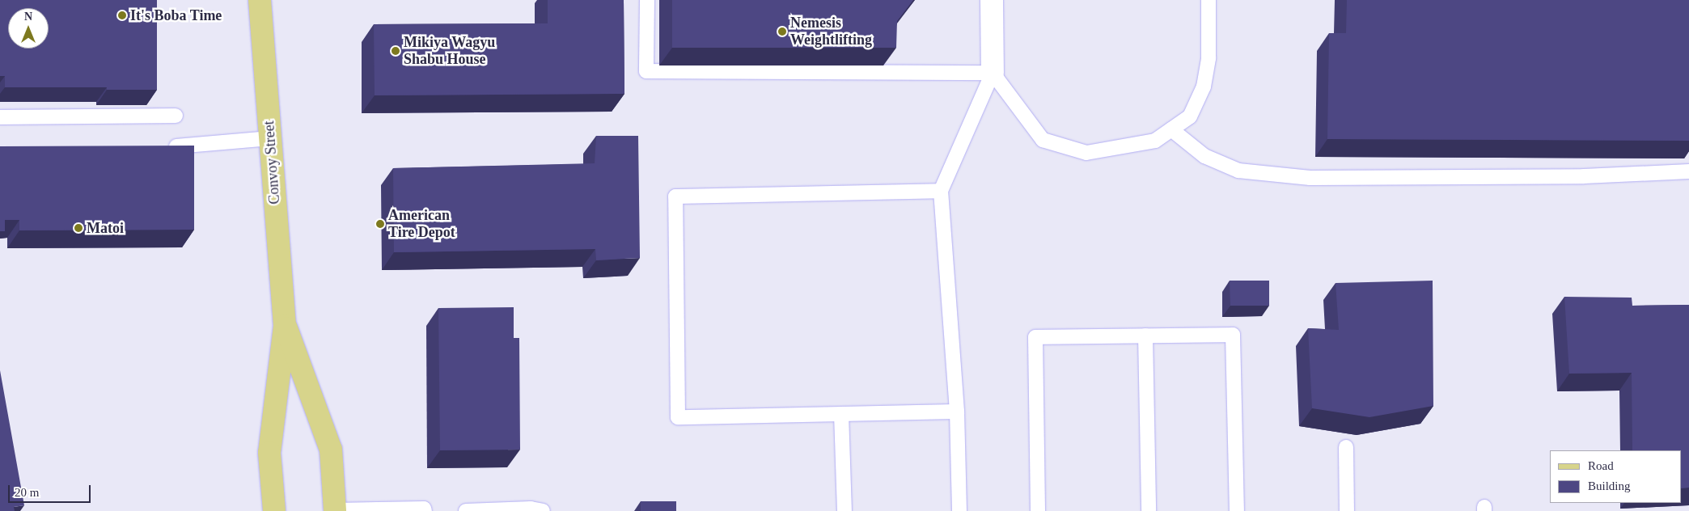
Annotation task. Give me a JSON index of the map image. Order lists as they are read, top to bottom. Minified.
{"streets":{"main road":["Convoy Street"]},"places":["It's Boba Time","Nemesis Weightlifting","Mikiya Wagyu Shabu House","American Tire Depot","Matoi"],"legend":["Road","Building"],"scale_bar":"20 m","north":"top"}
